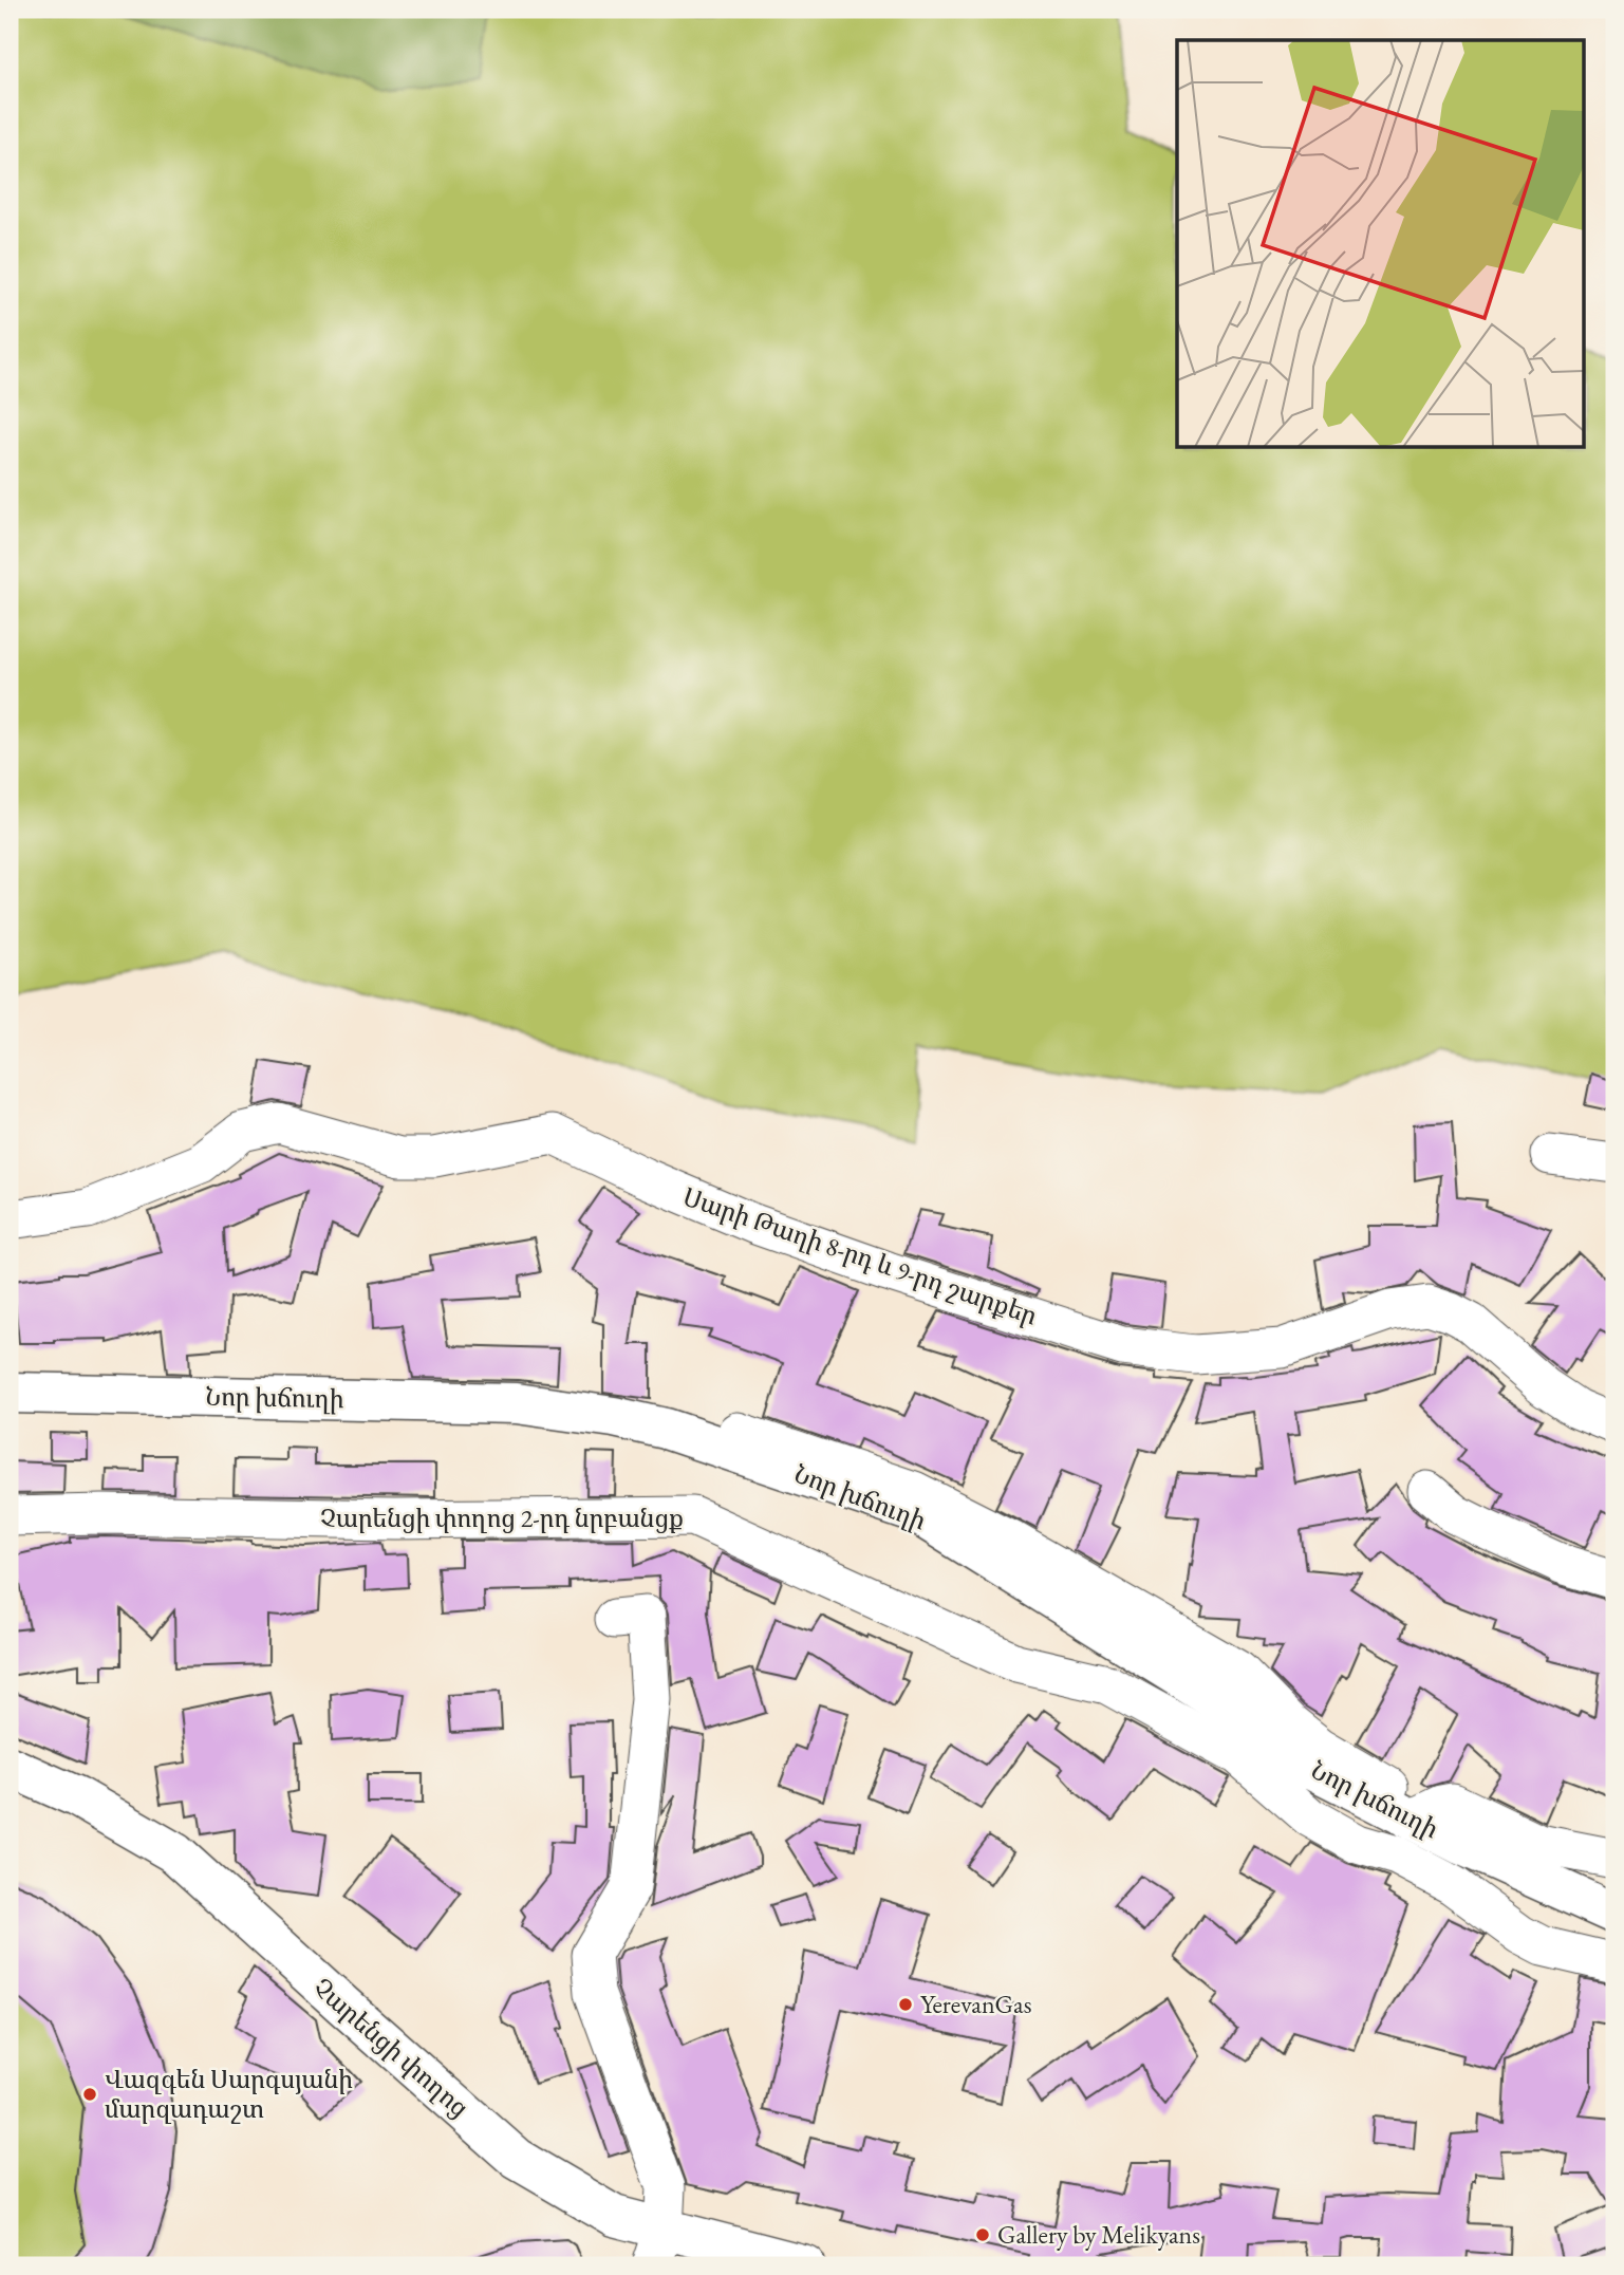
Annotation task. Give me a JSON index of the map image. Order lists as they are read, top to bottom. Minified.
{"streets":{"main road":["Նոր խճուղի","Չարենցի փողոց"],"street":["Սարի Թաղի 8-րդ և 9-րդ շարքեր","Չարենցի փողոց 2-րդ նրբանցք"]},"crossings":[["Նոր խճուղի","Չարենցի փողոց 2-րդ նրբանցք"]],"places":["YerevanGas","Վազգեն Սարգսյանի մարզադաշտ","Gallery by Melikyans"]}
